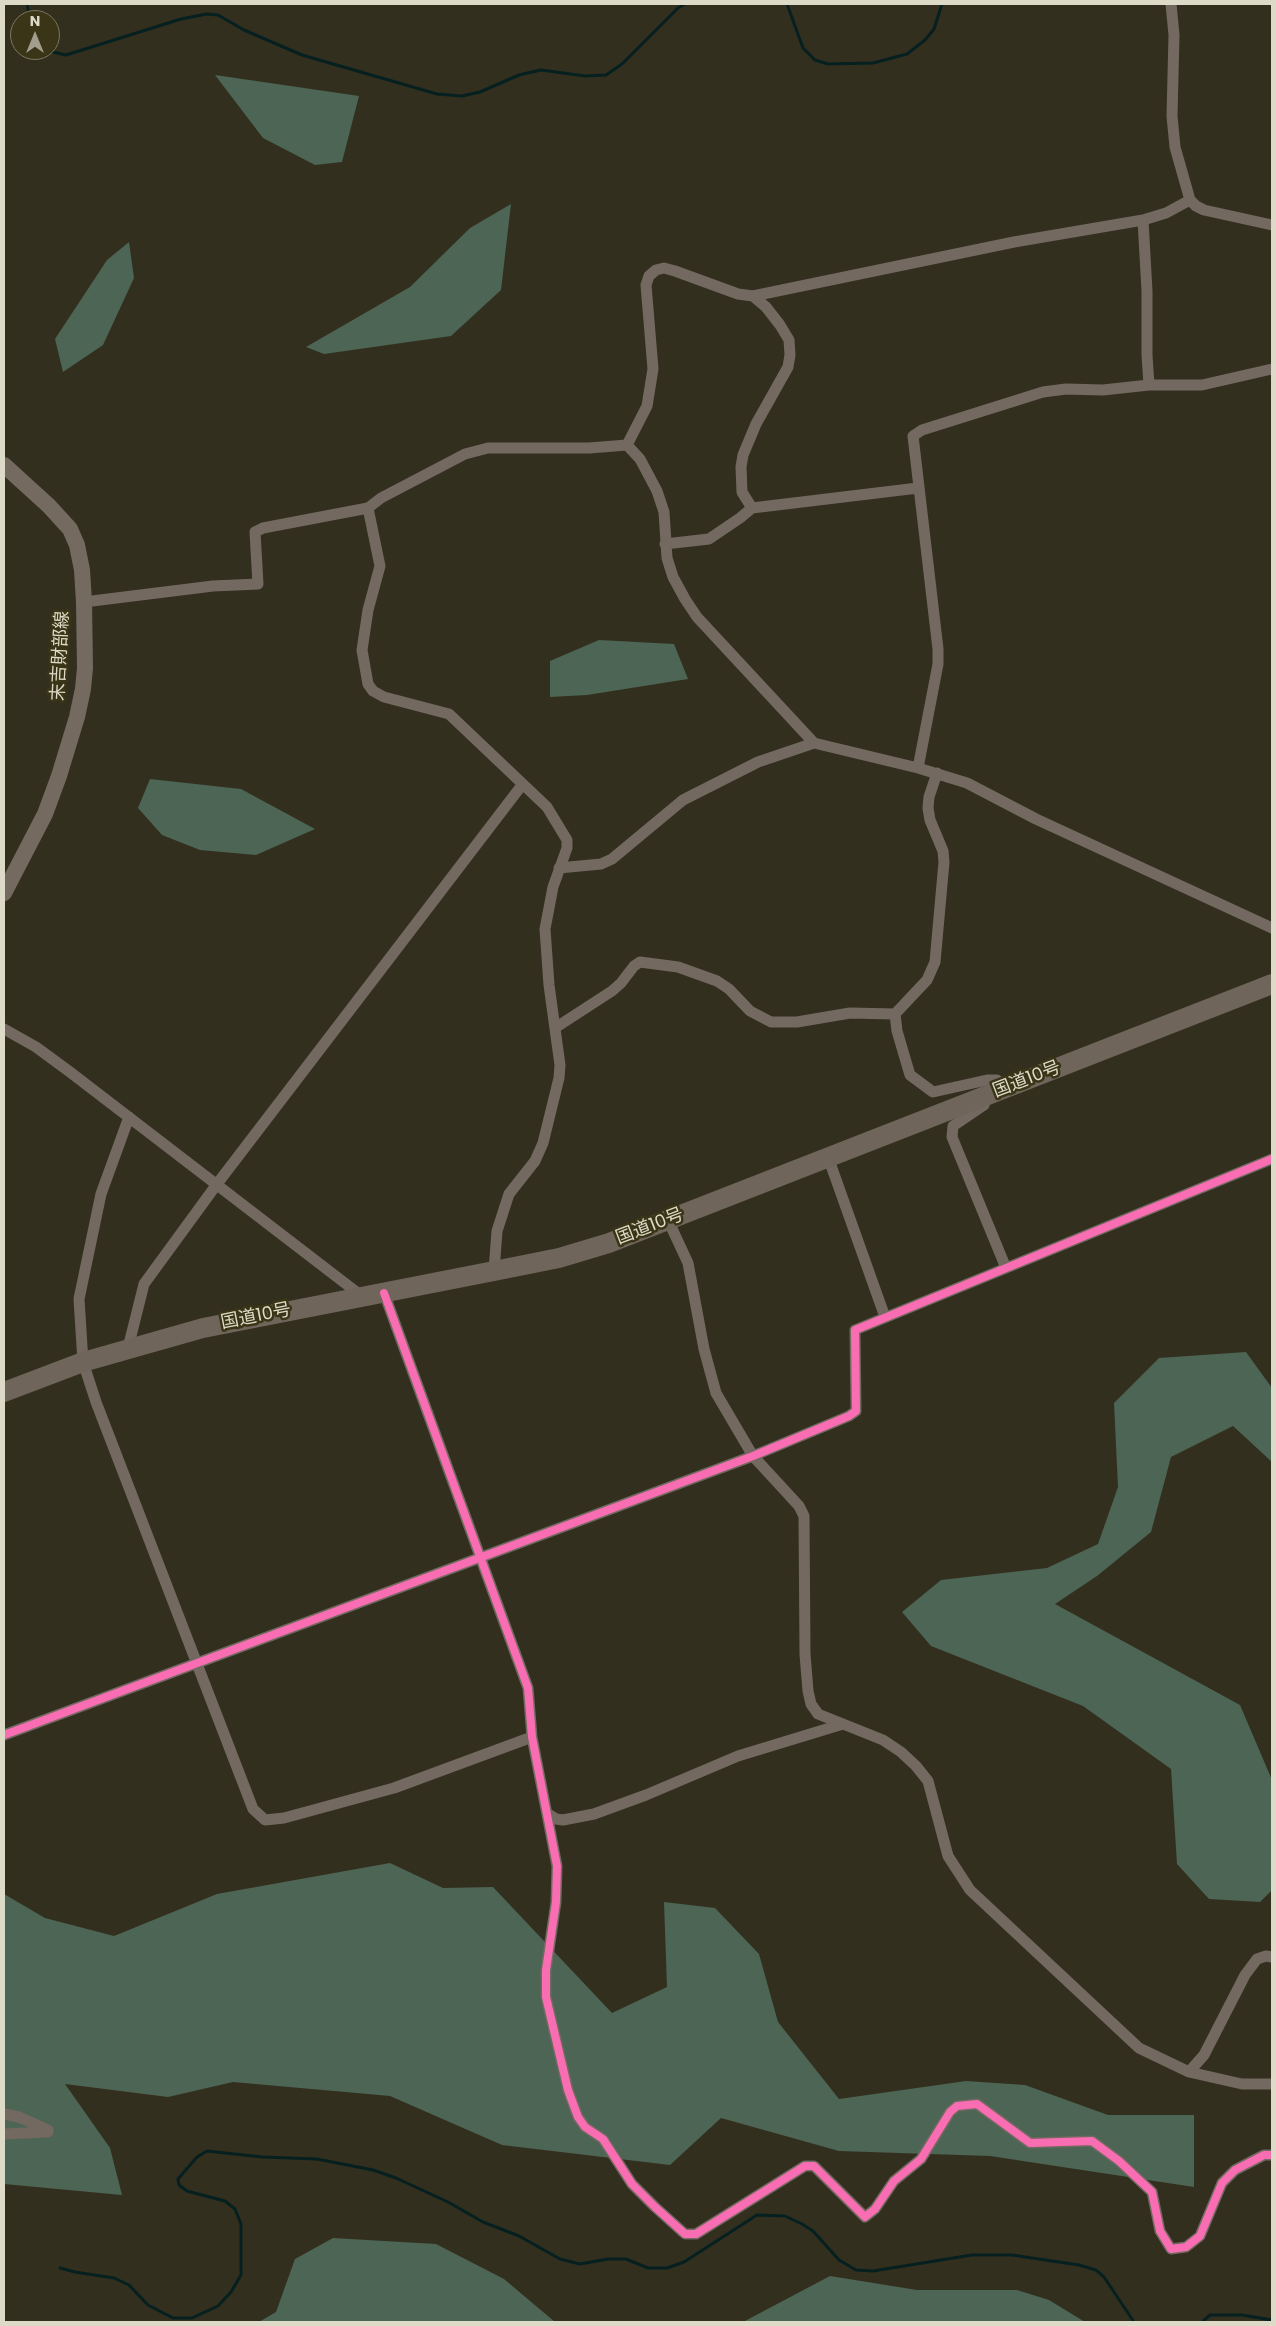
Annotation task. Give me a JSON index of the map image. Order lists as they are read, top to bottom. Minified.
{"streets":{"highway":["国道10号"],"main road":["末吉財部線"]},"north":"top"}
